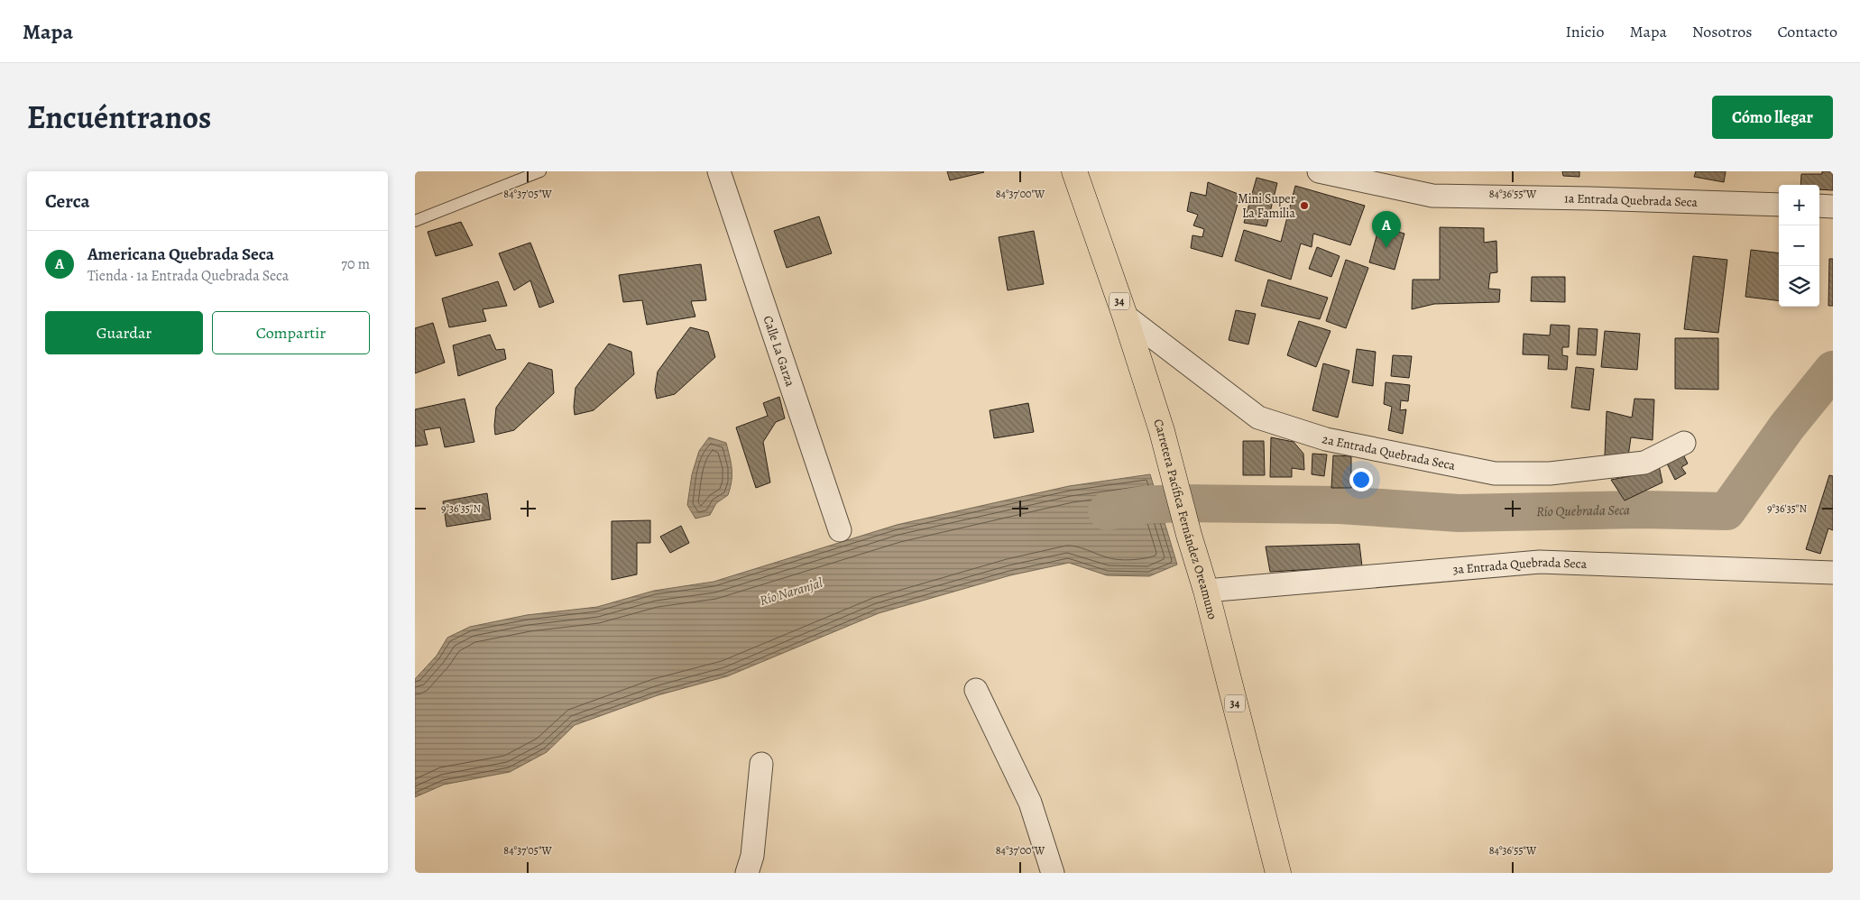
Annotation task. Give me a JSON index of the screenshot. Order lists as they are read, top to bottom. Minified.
{"streets":{"highway":["34","Carretera Pacífica Fernández Oreamuno"],"street":["1a Entrada Quebrada Seca","Calle La Garza","2a Entrada Quebrada Seca","3a Entrada Quebrada Seca"]},"crossings":[["2a Entrada Quebrada Seca","Carretera Pacífica Fernández Oreamuno"],["Carretera Pacífica Fernández Oreamuno","3a Entrada Quebrada Seca"]],"water":["Río Quebrada Seca","Río Naranjal"],"places":["Mini Super La Familia"],"page":{"header":"Mapa","nav":["Inicio","Mapa","Nosotros","Contacto"],"title":"Encuéntranos","buttons":["Cómo llegar",["Guardar","Compartir"]],"heading":"Cerca","map_buttons":["+","−"],"pins":"A","list":[{"mark":"A","name":"Americana Quebrada Seca","note":"Tienda · 1a Entrada Quebrada Seca","value":"70 m"}]},"coordinates":["84°37'05\"W","84°37'00\"W","84°36'55\"W","9°36'35\"N"]}
